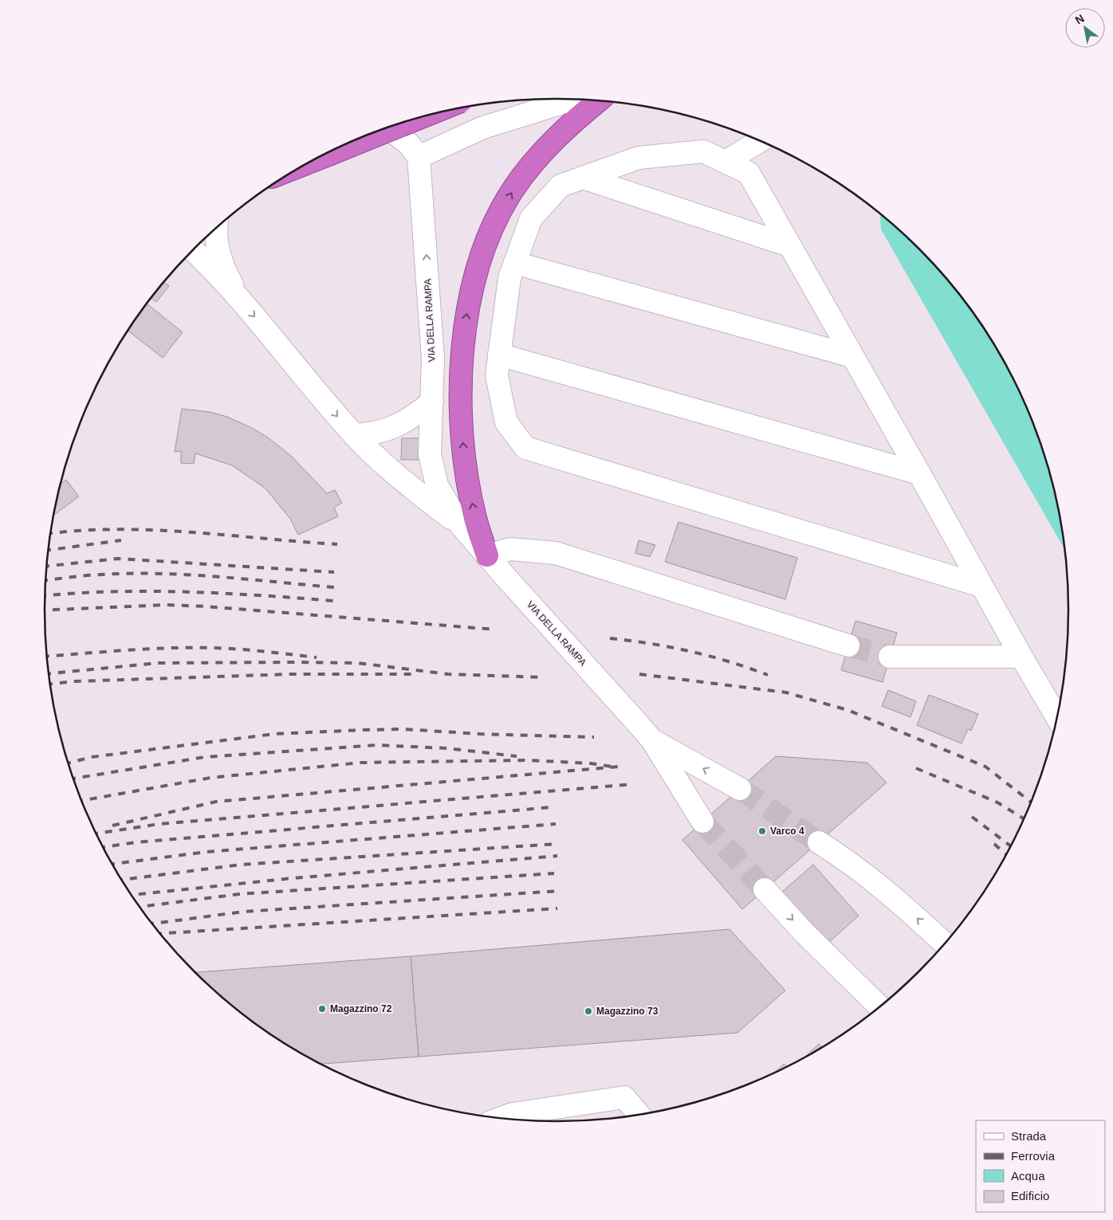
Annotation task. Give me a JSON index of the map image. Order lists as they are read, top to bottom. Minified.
{"streets":{"street":["VIA DELLA RAMPA"]},"places":["Varco 4","Magazzino 72","Magazzino 73"],"legend":["Strada","Ferrovia","Acqua","Edificio"],"north":"top left"}
